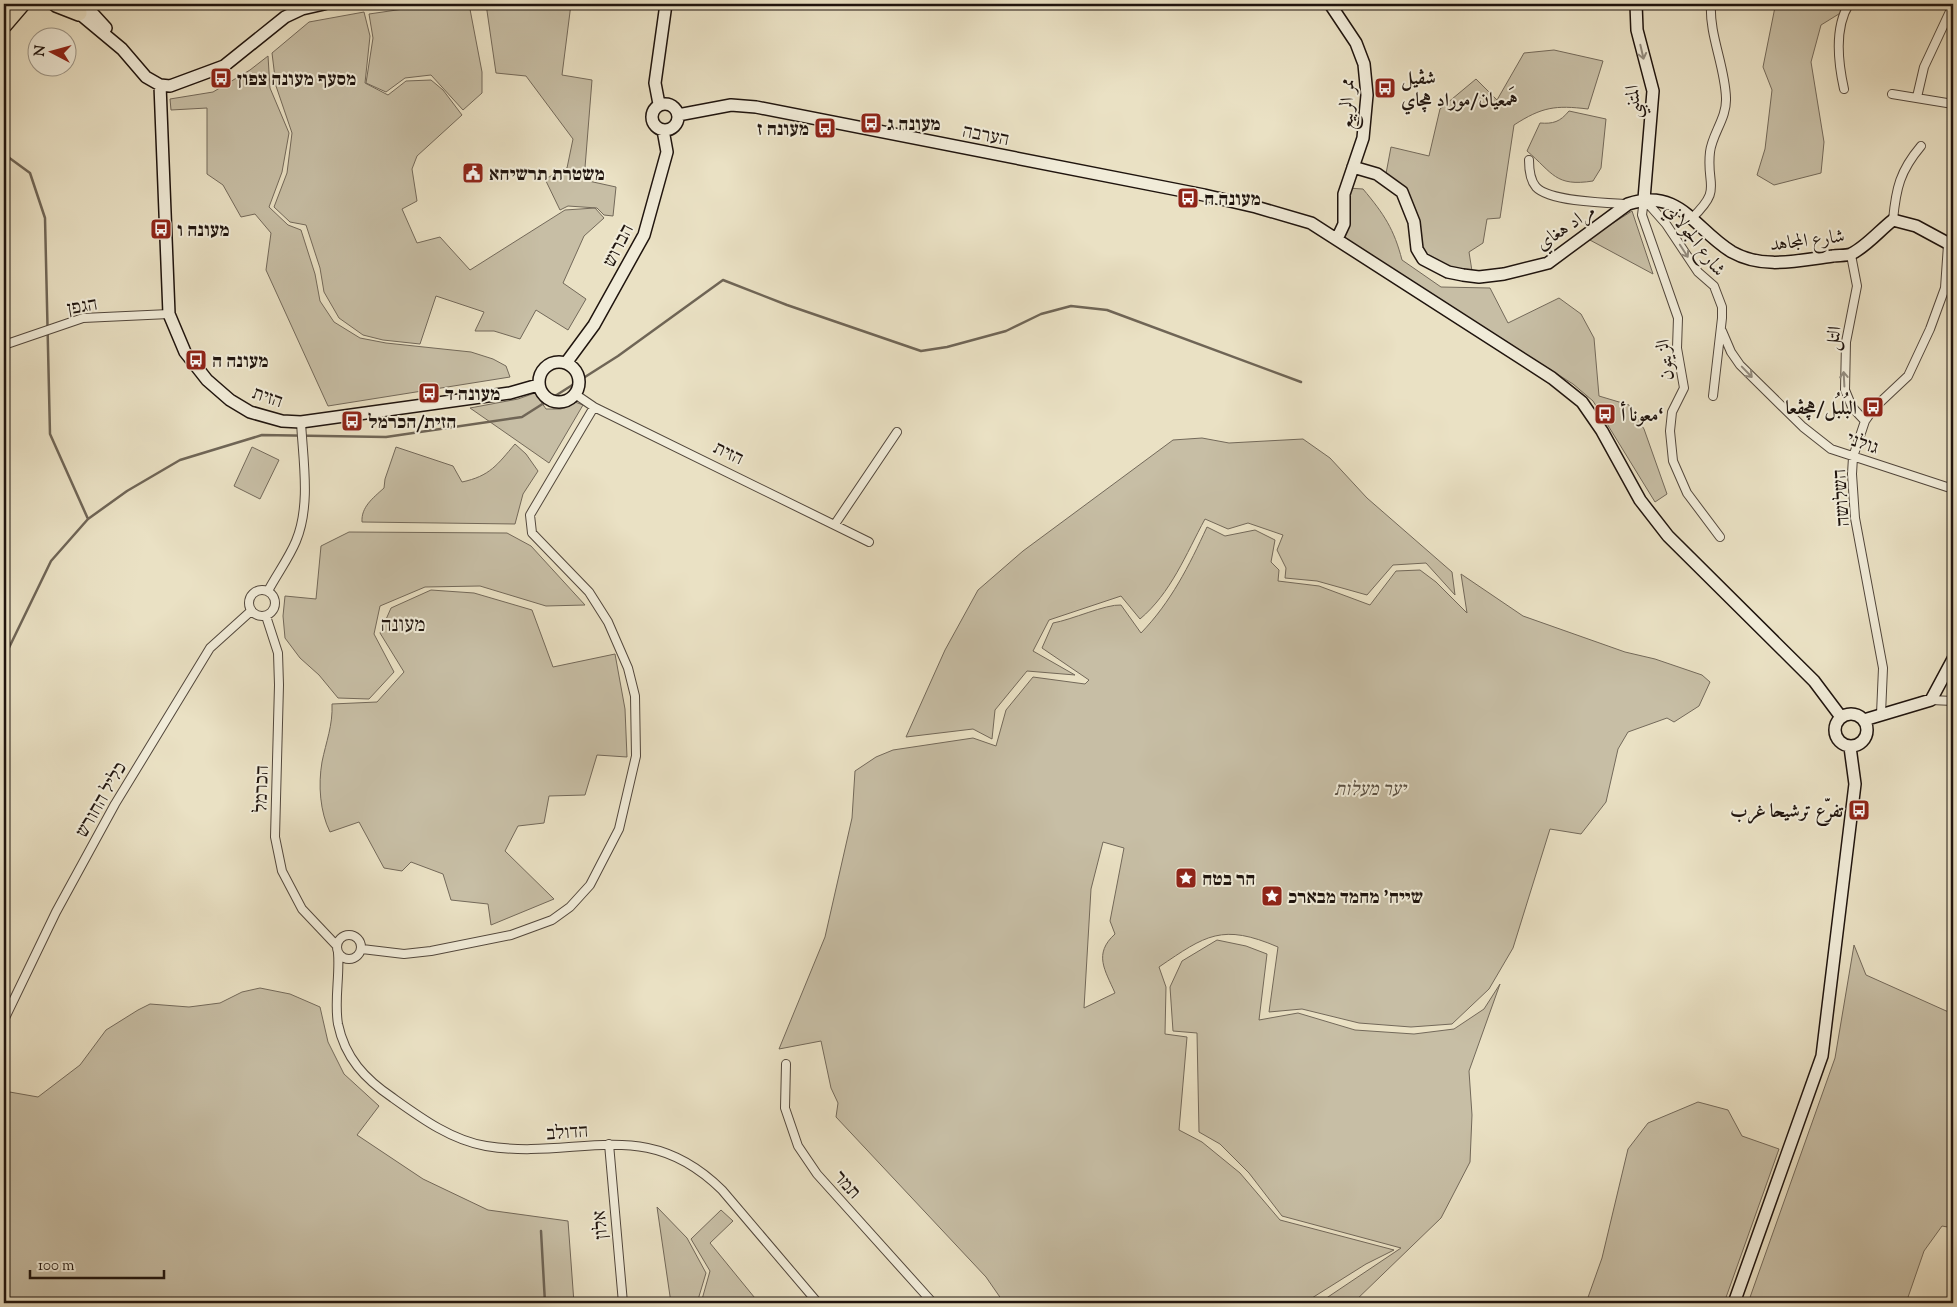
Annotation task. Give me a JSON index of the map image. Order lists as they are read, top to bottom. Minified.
{"streets":{"main road":["المتنبي","ممر الربيع","הערבה","مراد هغاي","شارع المجاهد","הברוש","הזית"],"street":["شارع الجولاني","הגפן","التل","الزيتون","גולני","השלושה","הכרמל","כליל החורש","הדולב","תמר","אלון"]},"crossings":[["المتنبي","مراد هغاي"],["المتنبي","شارع الجولاني"],["المتنبي","شارع المجاهد"],["المتنبي","الزيتون"],["ممر الربيع","הערבה"],["ممر الربيع","مراد هغاي"],["הערבה","הברוש"],["مراد هغاي","شارع الجولاني"],["مراد هغاي","شارع المجاهد"],["مراد هغاي","الزيتون"],["شارع الجولاني","شارع المجاهد"],["شارع الجولاني","الزيتون"],["شارع الجولاني","גולני"],["شارع المجاهد","التل"],["شارع المجاهد","الزيتون"],["הברוש","הזית"],["הגפן","הזית"],["التل","השלושה"],["גולני","השלושה"],["הכרמל","כליל החורש"],["הכרמל","הדולב"],["הדולב","אלון"]],"one_way":["المتنبي","شارع الجولاني","التل","גולני"],"districts":["מעונה"],"parks":["יער מעלות"],"places":{"bus stop":["מסעף מעונה צפון","شڤيل هَمعيان/موراد هچاي","מעונה ג","מעונה ז","מעונה ח","מעונה ו","מעונה ה","מעונה ד","البُلبُل/هچڤعا","معونا أ‘","הזית/הכרמל","تفرّع ترشيحا غرب"],"public building":["משטרת תרשיחא"],"place":["הר בטח","שייח' מחמד מבארכ"]},"scale_bar":"100 m","north":"left"}
